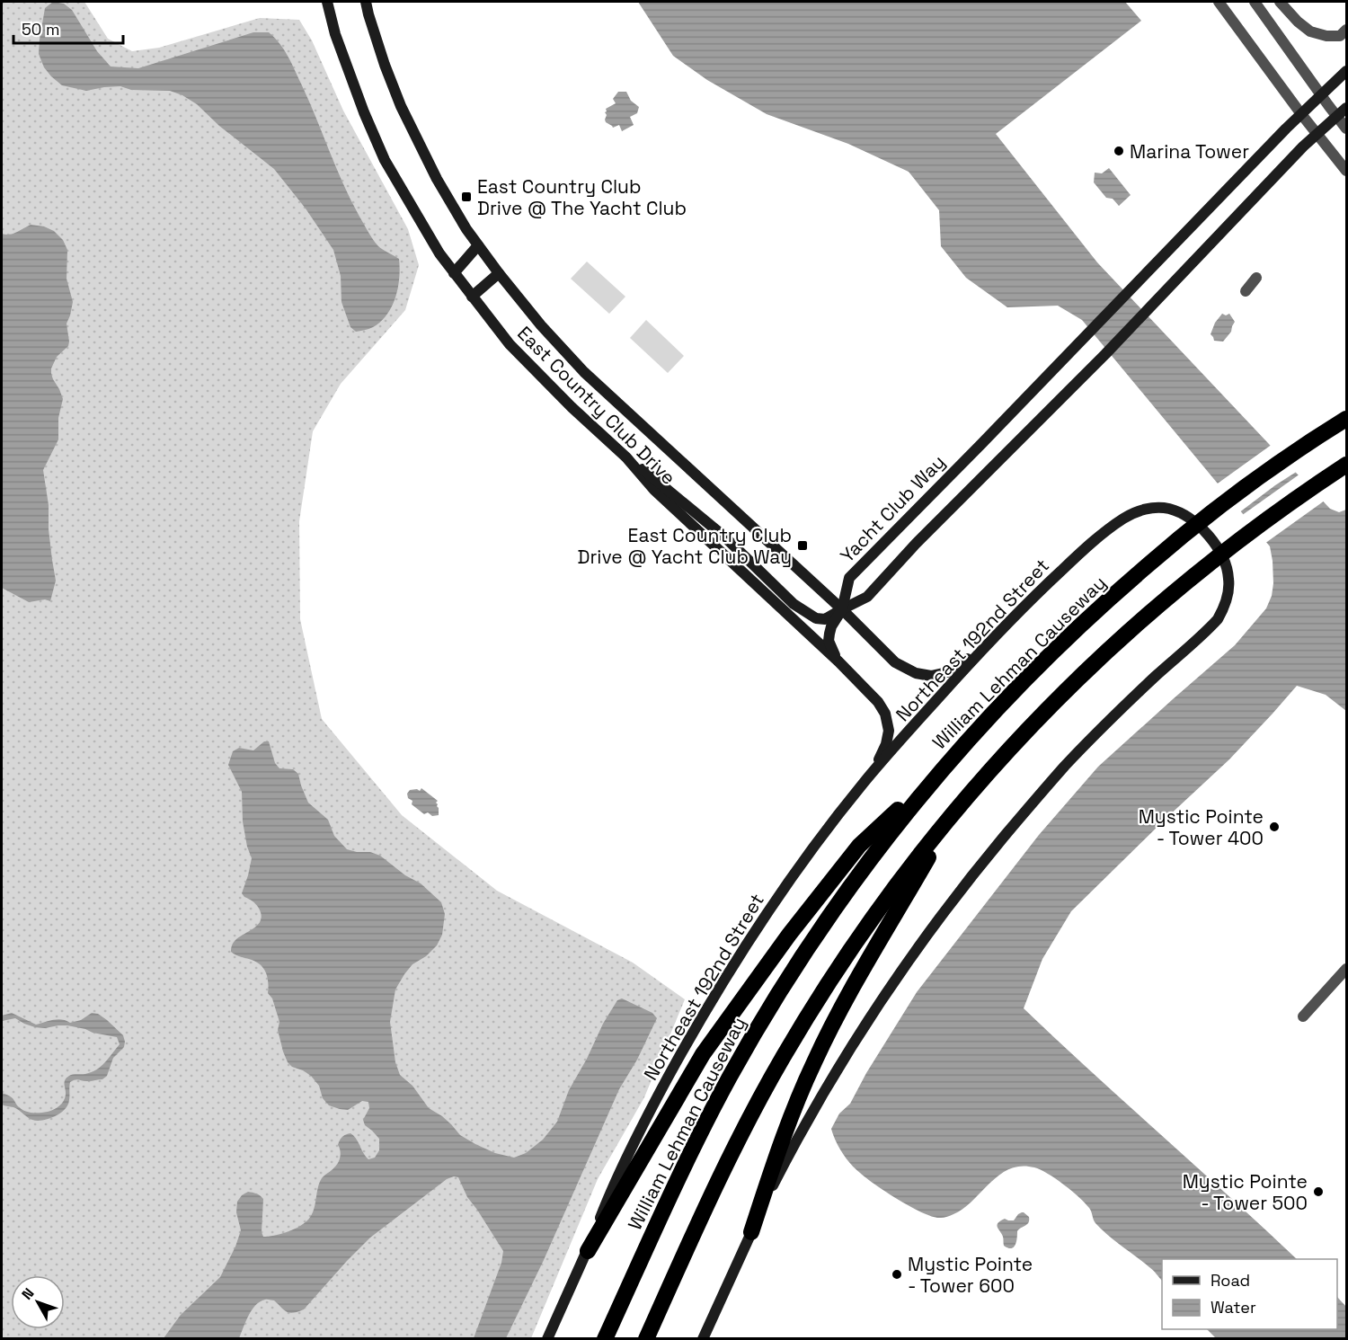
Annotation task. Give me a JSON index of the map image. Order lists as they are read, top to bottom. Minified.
{"streets":{"highway":["William Lehman Causeway"],"street":["East Country Club Drive","Yacht Club Way","Northeast 192nd Street"]},"crossings":[["East Country Club Drive","Yacht Club Way"],["East Country Club Drive","Northeast 192nd Street"]],"places":{"other":["Marina Tower","Mystic Pointe - Tower 400","Mystic Pointe - Tower 500","Mystic Pointe - Tower 600"],"transit":["East Country Club Drive @ The Yacht Club","East Country Club Drive @ Yacht Club Way"]},"legend":["Road","Water"],"scale_bar":"50 m","north":"top left"}
